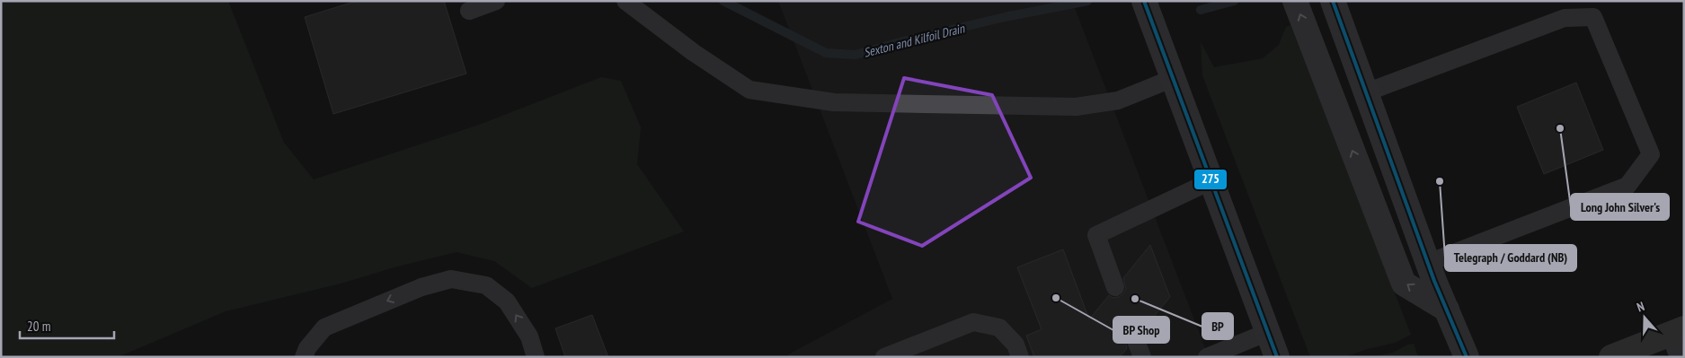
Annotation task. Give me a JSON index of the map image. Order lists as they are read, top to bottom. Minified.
{"water":["Sexton and Kilfoil Drain"],"places":["Long John Silver's","Telegraph / Goddard (NB)","BP Shop","BP"],"lines":["transit line 275"],"scale_bar":"20 m","north":"top"}
